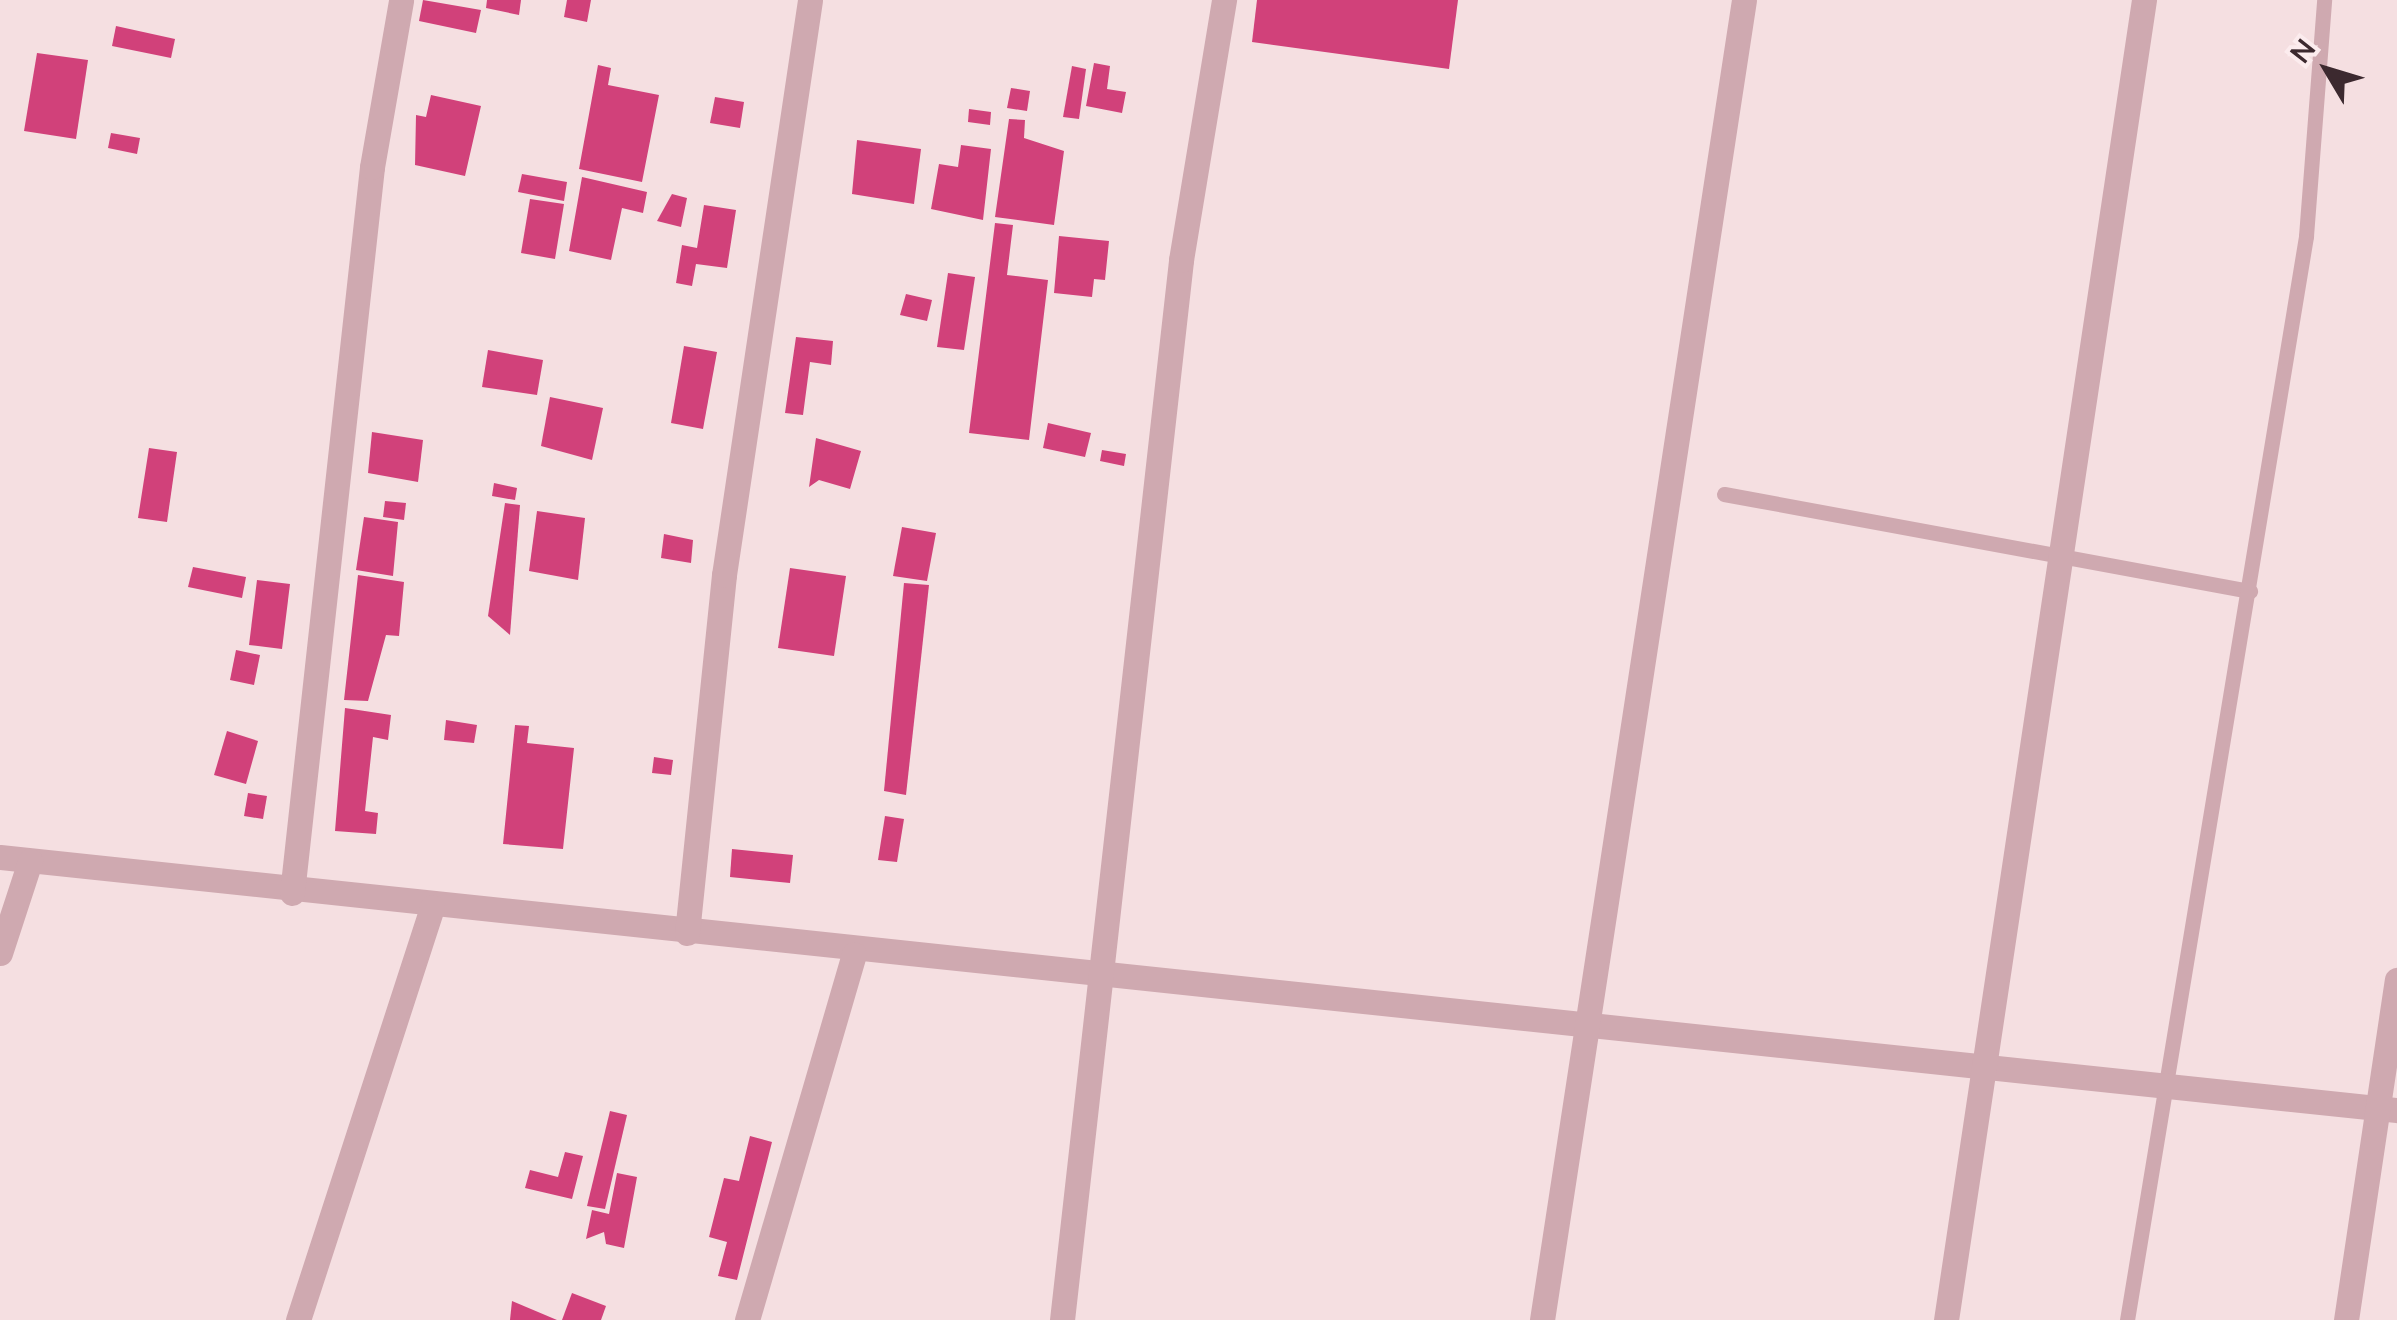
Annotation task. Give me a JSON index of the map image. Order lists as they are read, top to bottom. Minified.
{"north":"top left"}
